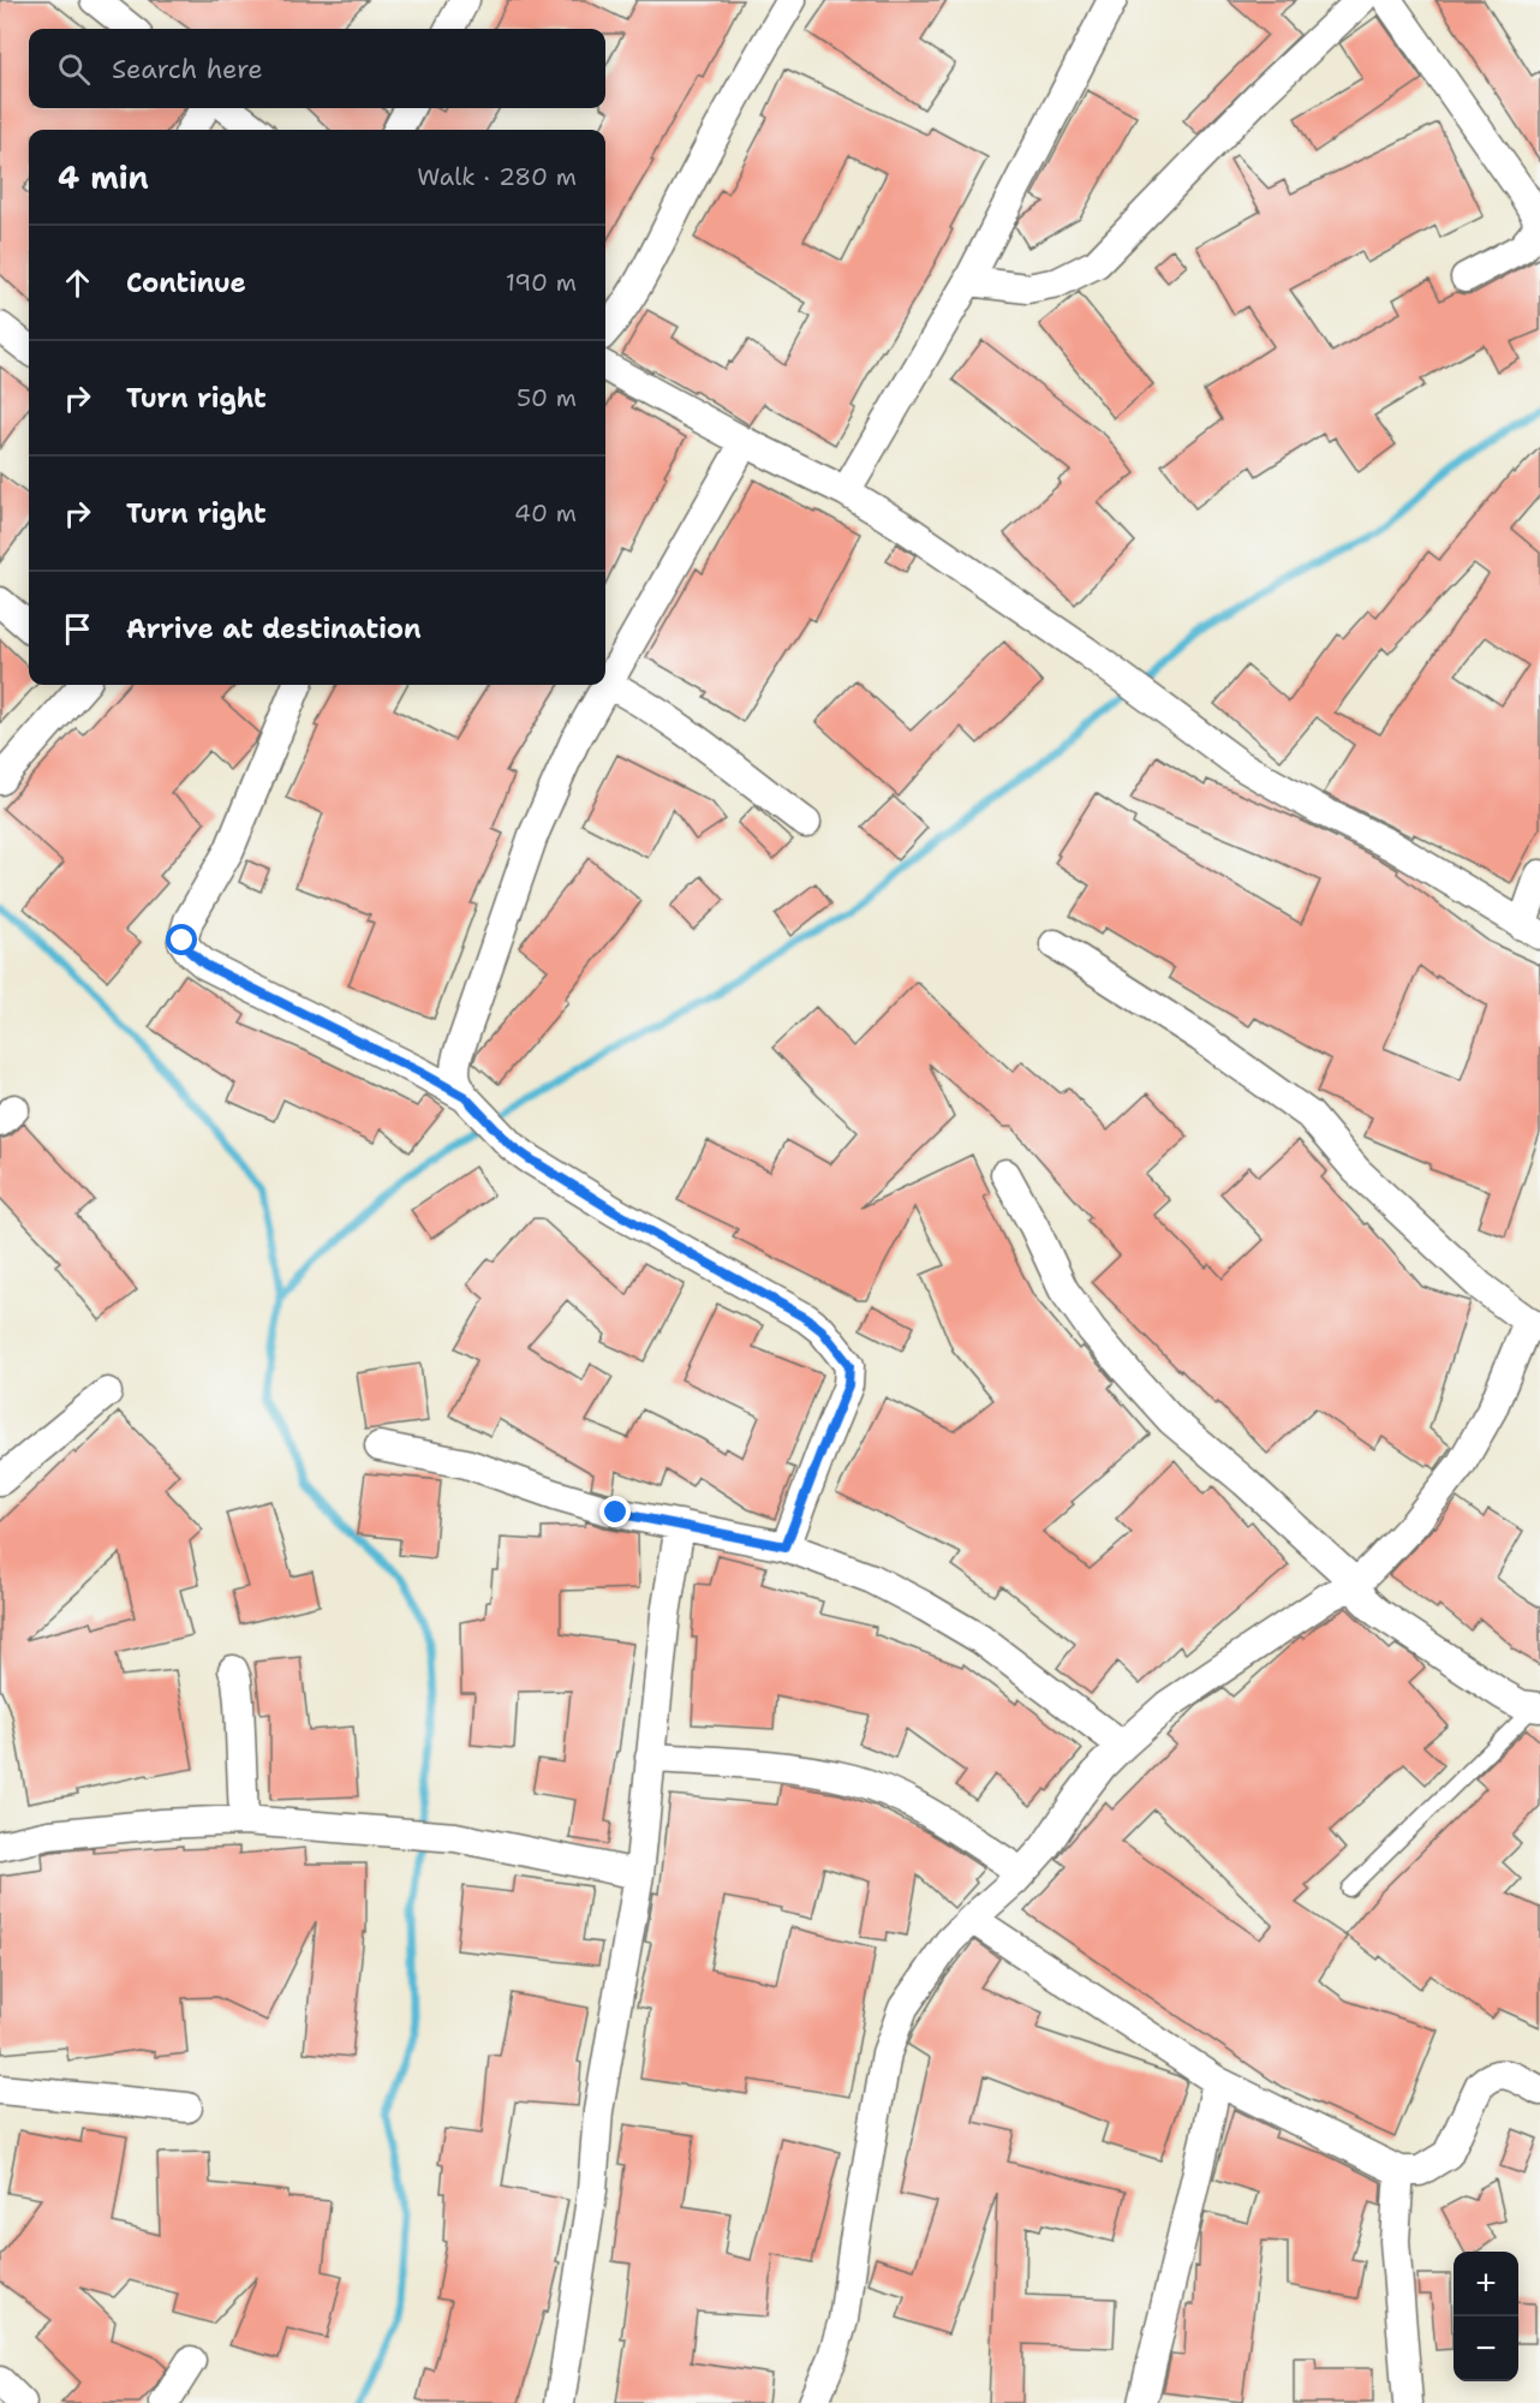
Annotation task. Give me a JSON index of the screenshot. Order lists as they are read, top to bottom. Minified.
{"page":{"search":"Search here","heading":["4 min","Walk · 280 m"],"list":[["Continue","190 m"],["Turn right","50 m"],["Turn right","40 m"],"Arrive at destination"],"map_buttons":["+","−"]}}
